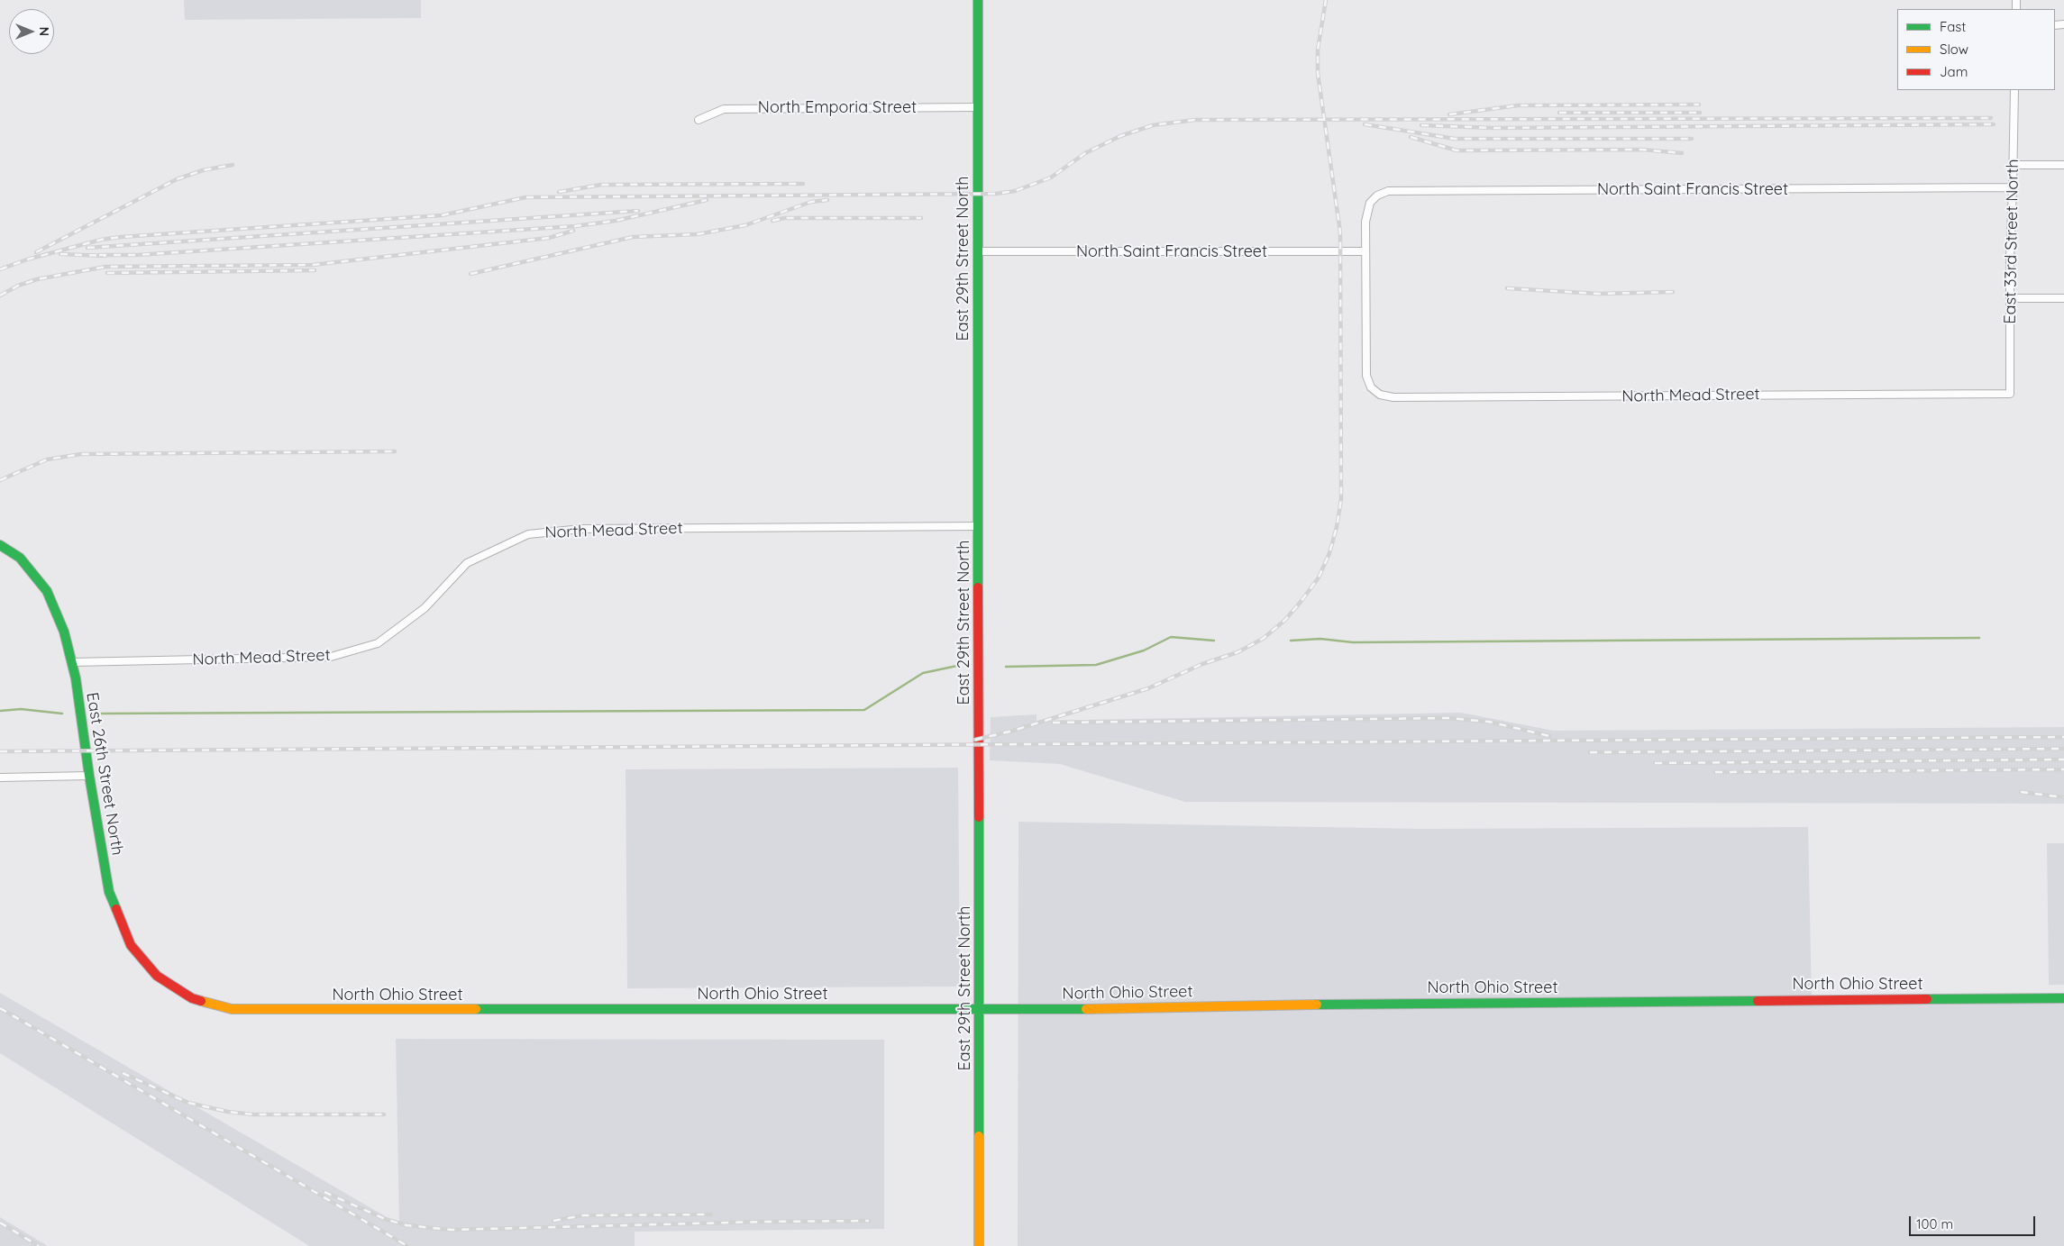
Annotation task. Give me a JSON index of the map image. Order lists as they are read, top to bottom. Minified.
{"streets":{"street":["North Emporia Street","North Saint Francis Street","East 33rd Street North","East 29th Street North","North Mead Street","East 26th Street North","North Ohio Street"]},"crossings":[["North Emporia Street","East 29th Street North"],["North Saint Francis Street","East 33rd Street North"],["North Saint Francis Street","East 29th Street North"],["North Saint Francis Street","North Mead Street"],["East 33rd Street North","North Mead Street"],["East 29th Street North","North Mead Street"],["East 29th Street North","North Ohio Street"],["North Mead Street","East 26th Street North"],["East 26th Street North","North Ohio Street"]],"legend":["Fast","Slow","Jam"],"scale_bar":"100 m","north":"right"}
